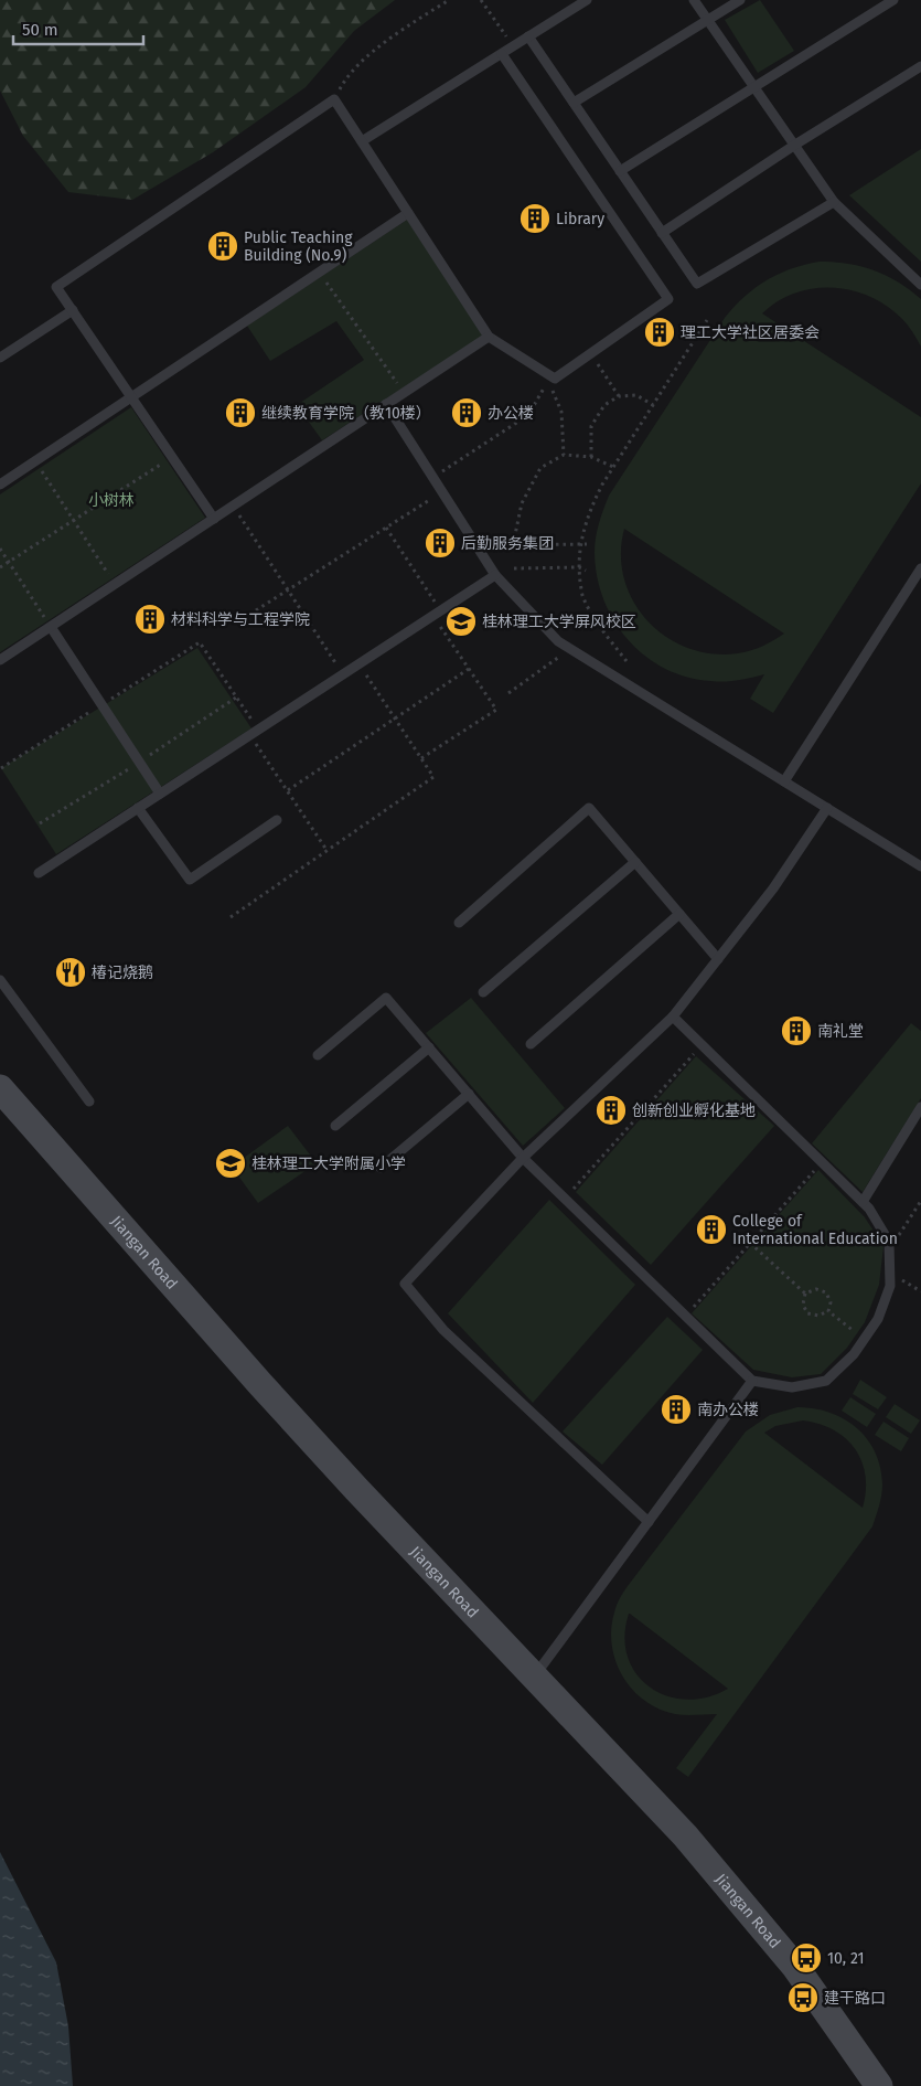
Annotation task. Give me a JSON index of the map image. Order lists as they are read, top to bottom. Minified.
{"streets":{"main road":["Jiangan Road"]},"parks":["小树林"],"places":{"building":["Library","Public Teaching Building (No.9)","理工大学社区居委会","继续教育学院（教10楼）","办公楼","后勤服务集团","材料科学与工程学院","南礼堂","创新创业孵化基地","College of International Education","南办公楼"],"school or university":["桂林理工大学屏风校区","桂林理工大学附属小学"],"restaurant":["椿记烧鹅"],"bus stop":["10, 21","建干路口"]},"scale_bar":"50 m"}
